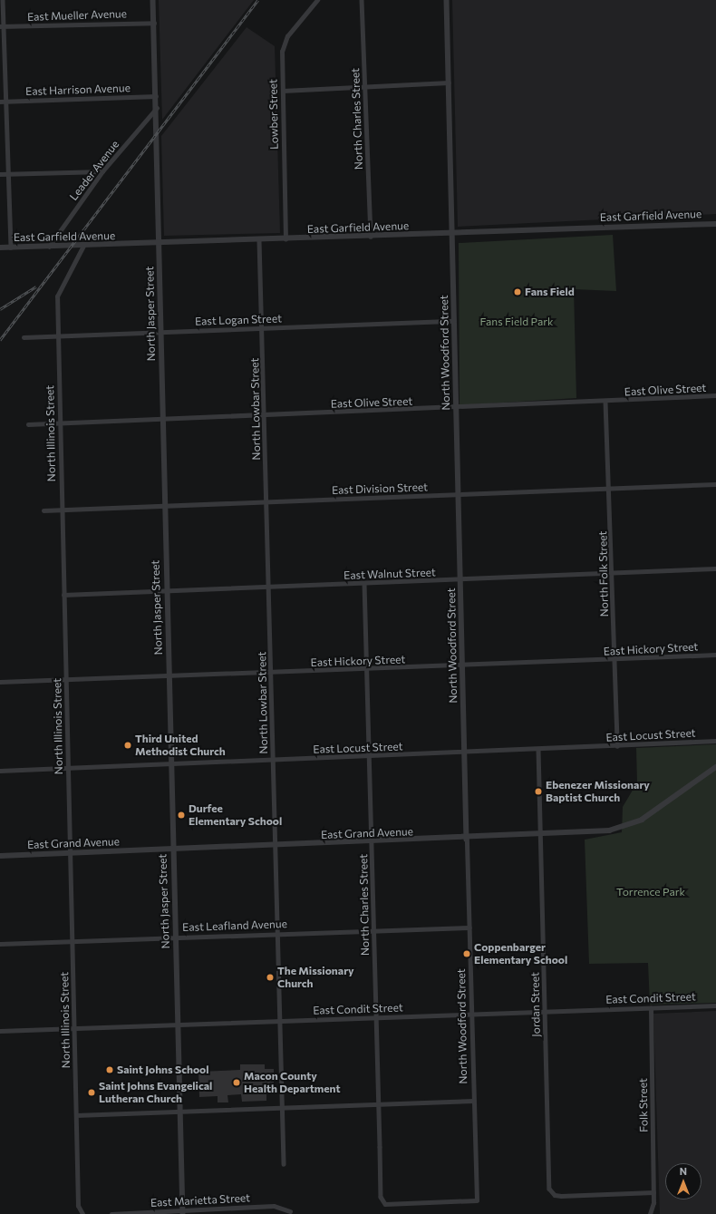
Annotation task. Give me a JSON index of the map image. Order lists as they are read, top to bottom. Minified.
{"streets":{"street":["East Mueller Avenue","East Harrison Avenue","Lowber Street","North Charles Street","Leader Avenue","East Garfield Avenue","North Jasper Street","East Logan Street","North Woodford Street","East Olive Street","North Lowbar Street","North Illinois Street","East Division Street","East Walnut Street","North Folk Street","East Hickory Street","East Locust Street","East Grand Avenue","East Leafland Avenue","East Condit Street","Jordan Street","Folk Street","East Marietta Street"]},"crossings":[["East Mueller Avenue","North Jasper Street"],["East Harrison Avenue","North Jasper Street"],["Lowber Street","East Garfield Avenue"],["North Charles Street","East Garfield Avenue"],["North Charles Street","North Woodford Street"],["North Charles Street","East Walnut Street"],["North Charles Street","East Hickory Street"],["North Charles Street","East Locust Street"],["North Charles Street","East Grand Avenue"],["North Charles Street","East Leafland Avenue"],["North Charles Street","East Condit Street"],["Leader Avenue","East Garfield Avenue"],["Leader Avenue","North Jasper Street"],["East Garfield Avenue","North Jasper Street"],["East Garfield Avenue","North Woodford Street"],["East Garfield Avenue","North Lowbar Street"],["East Garfield Avenue","North Illinois Street"],["North Jasper Street","East Logan Street"],["North Jasper Street","East Olive Street"],["North Jasper Street","East Division Street"],["North Jasper Street","East Walnut Street"],["North Jasper Street","East Hickory Street"],["North Jasper Street","East Locust Street"],["North Jasper Street","East Grand Avenue"],["North Jasper Street","East Leafland Avenue"],["North Jasper Street","East Condit Street"],["North Jasper Street","East Marietta Street"],["East Logan Street","North Woodford Street"],["East Logan Street","North Lowbar Street"],["East Logan Street","North Illinois Street"],["North Woodford Street","East Olive Street"],["North Woodford Street","East Division Street"],["North Woodford Street","East Walnut Street"],["North Woodford Street","East Hickory Street"],["North Woodford Street","East Locust Street"],["North Woodford Street","East Grand Avenue"],["North Woodford Street","East Leafland Avenue"],["North Woodford Street","East Condit Street"],["East Olive Street","North Lowbar Street"],["East Olive Street","North Illinois Street"],["East Olive Street","North Folk Street"],["North Lowbar Street","East Division Street"],["North Lowbar Street","East Walnut Street"],["North Lowbar Street","East Hickory Street"],["North Lowbar Street","East Locust Street"],["North Lowbar Street","East Grand Avenue"],["North Lowbar Street","East Leafland Avenue"],["North Lowbar Street","East Condit Street"],["North Illinois Street","East Division Street"],["North Illinois Street","East Walnut Street"],["North Illinois Street","East Hickory Street"],["North Illinois Street","East Locust Street"],["North Illinois Street","East Grand Avenue"],["North Illinois Street","East Leafland Avenue"],["North Illinois Street","East Condit Street"],["East Division Street","North Folk Street"],["East Walnut Street","North Folk Street"],["North Folk Street","East Hickory Street"],["North Folk Street","East Locust Street"],["East Locust Street","Jordan Street"],["East Grand Avenue","Jordan Street"],["East Condit Street","Jordan Street"],["East Condit Street","Folk Street"],["Jordan Street","Folk Street"]],"parks":["Fans Field Park","Torrence Park"],"places":["Fans Field","Third United Methodist Church","Ebenezer Missionary Baptist Church","Durfee Elementary School","Coppenbarger Elementary School","The Missionary Church","Saint Johns School","Macon County Health Department","Saint Johns Evangelical Lutheran Church"],"north":"top"}
